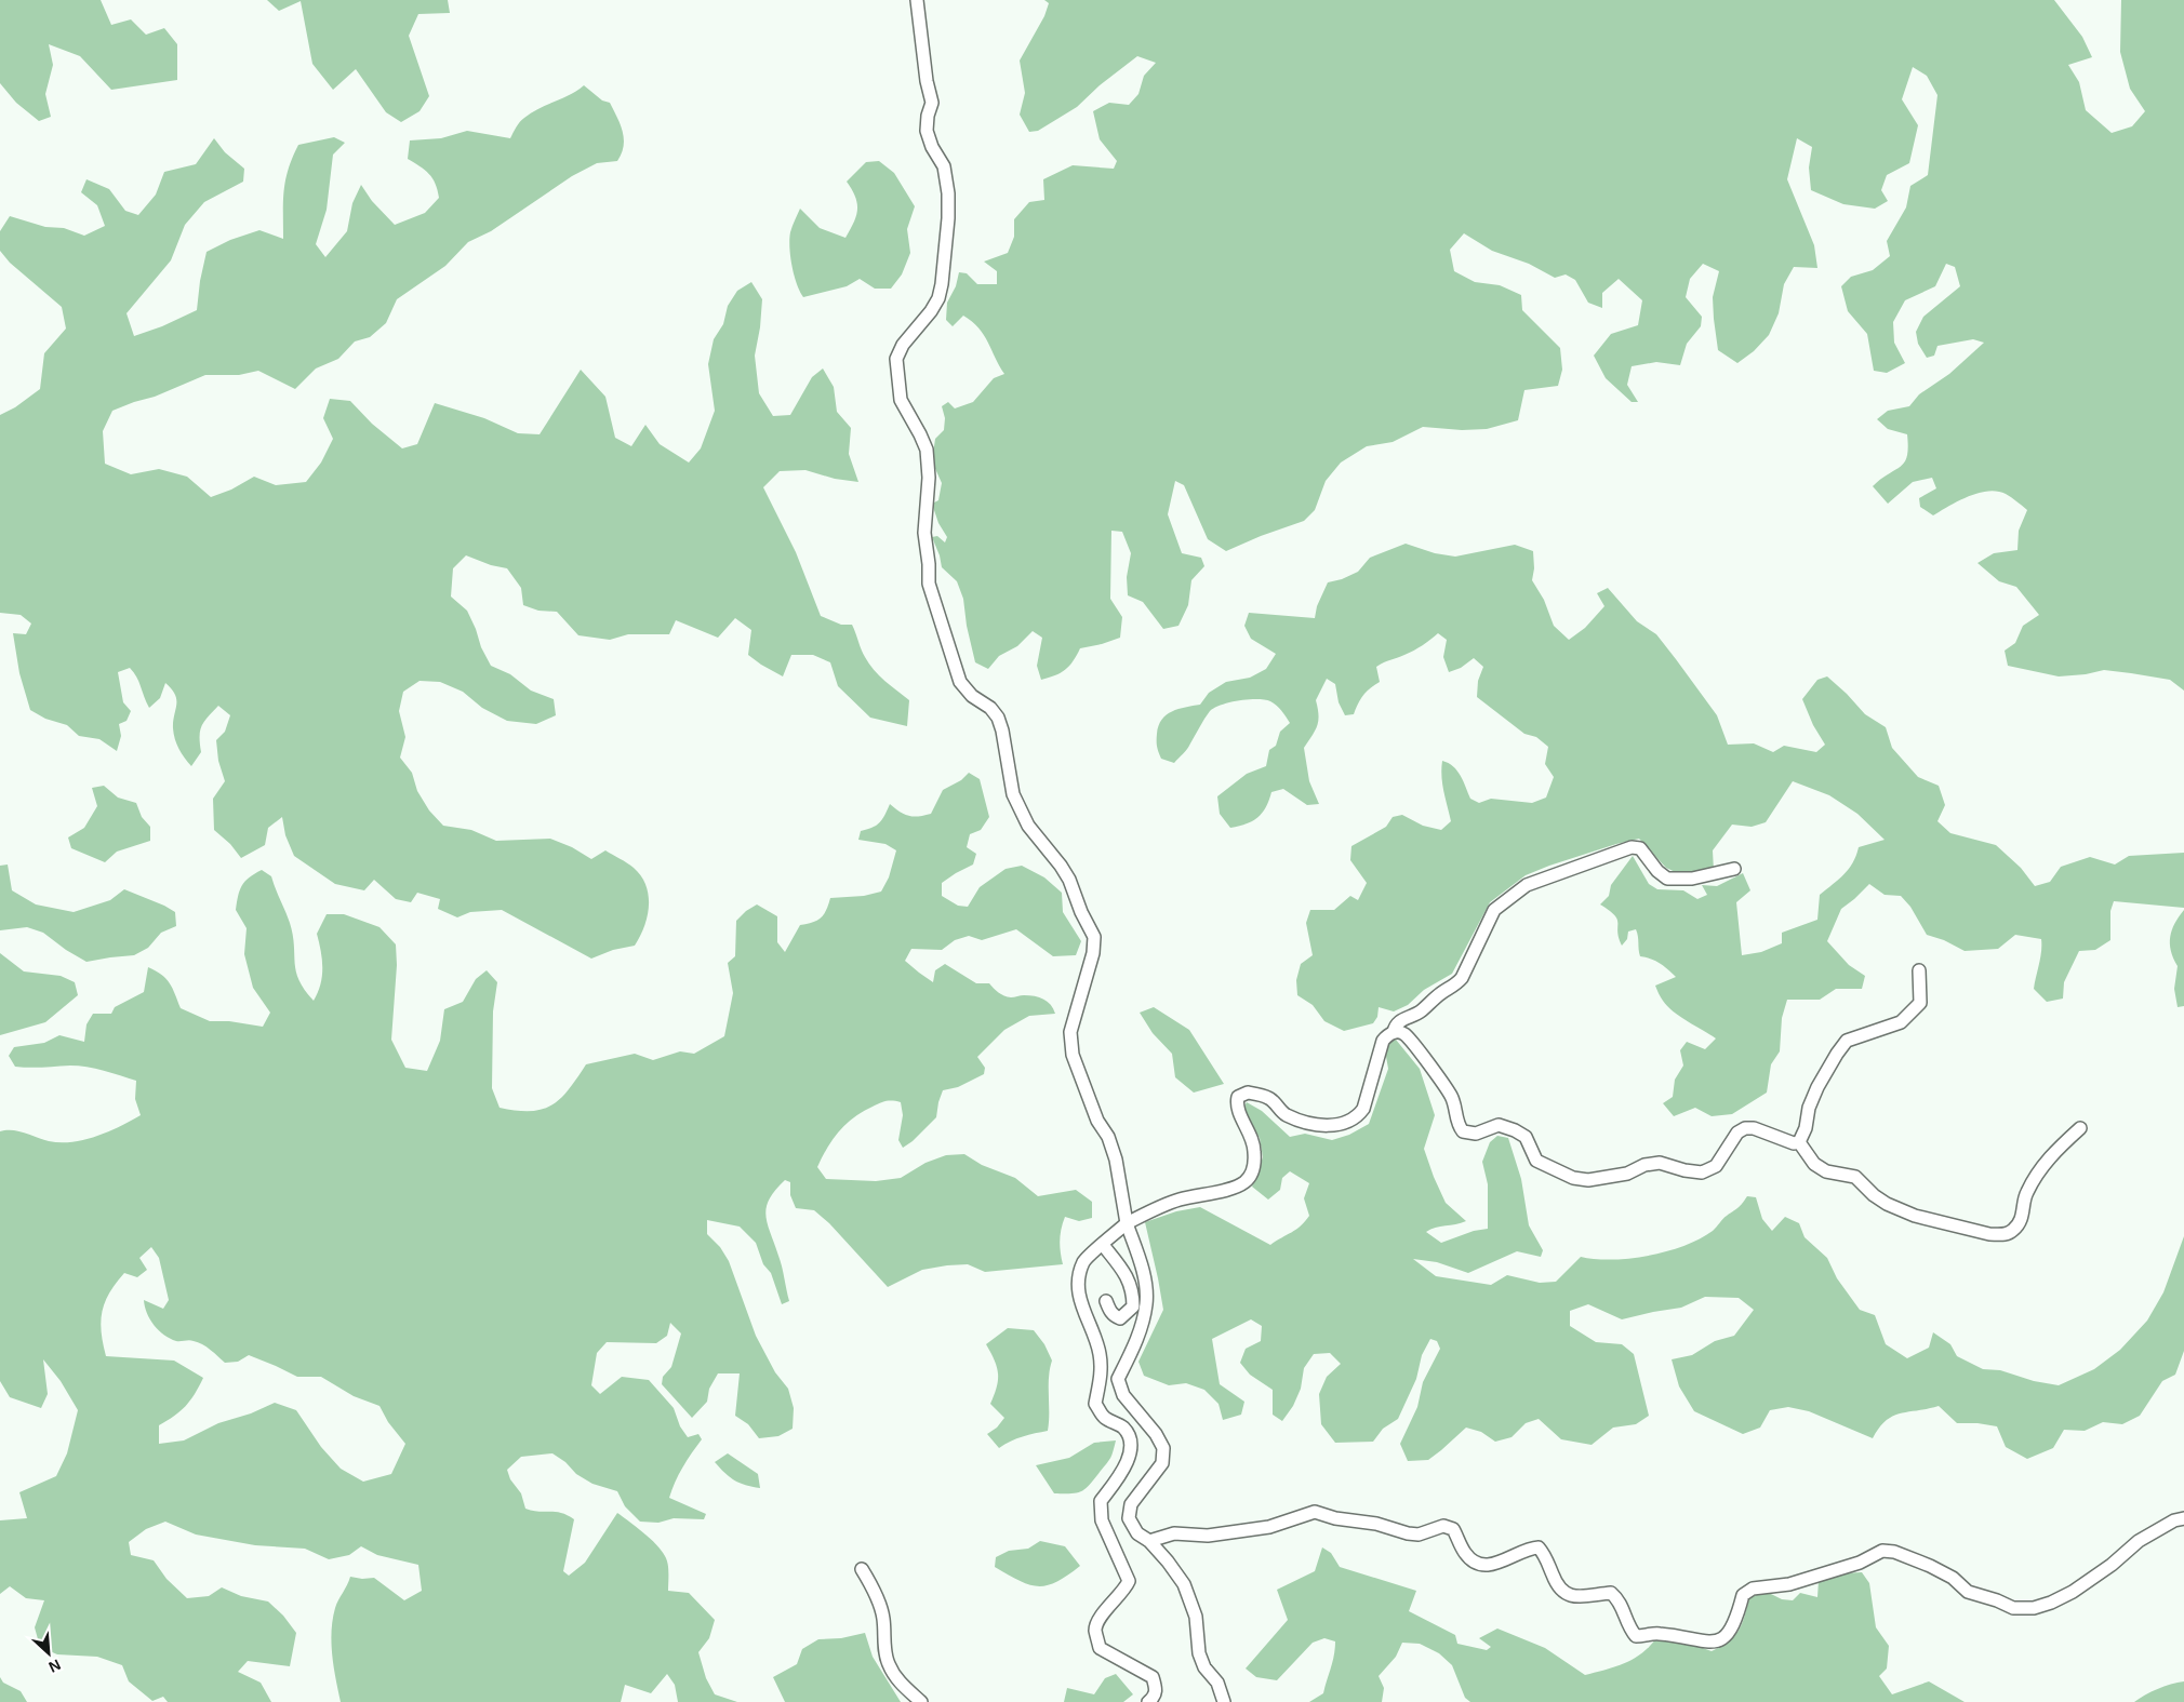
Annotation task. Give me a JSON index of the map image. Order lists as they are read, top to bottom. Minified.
{"north":"bottom right"}
